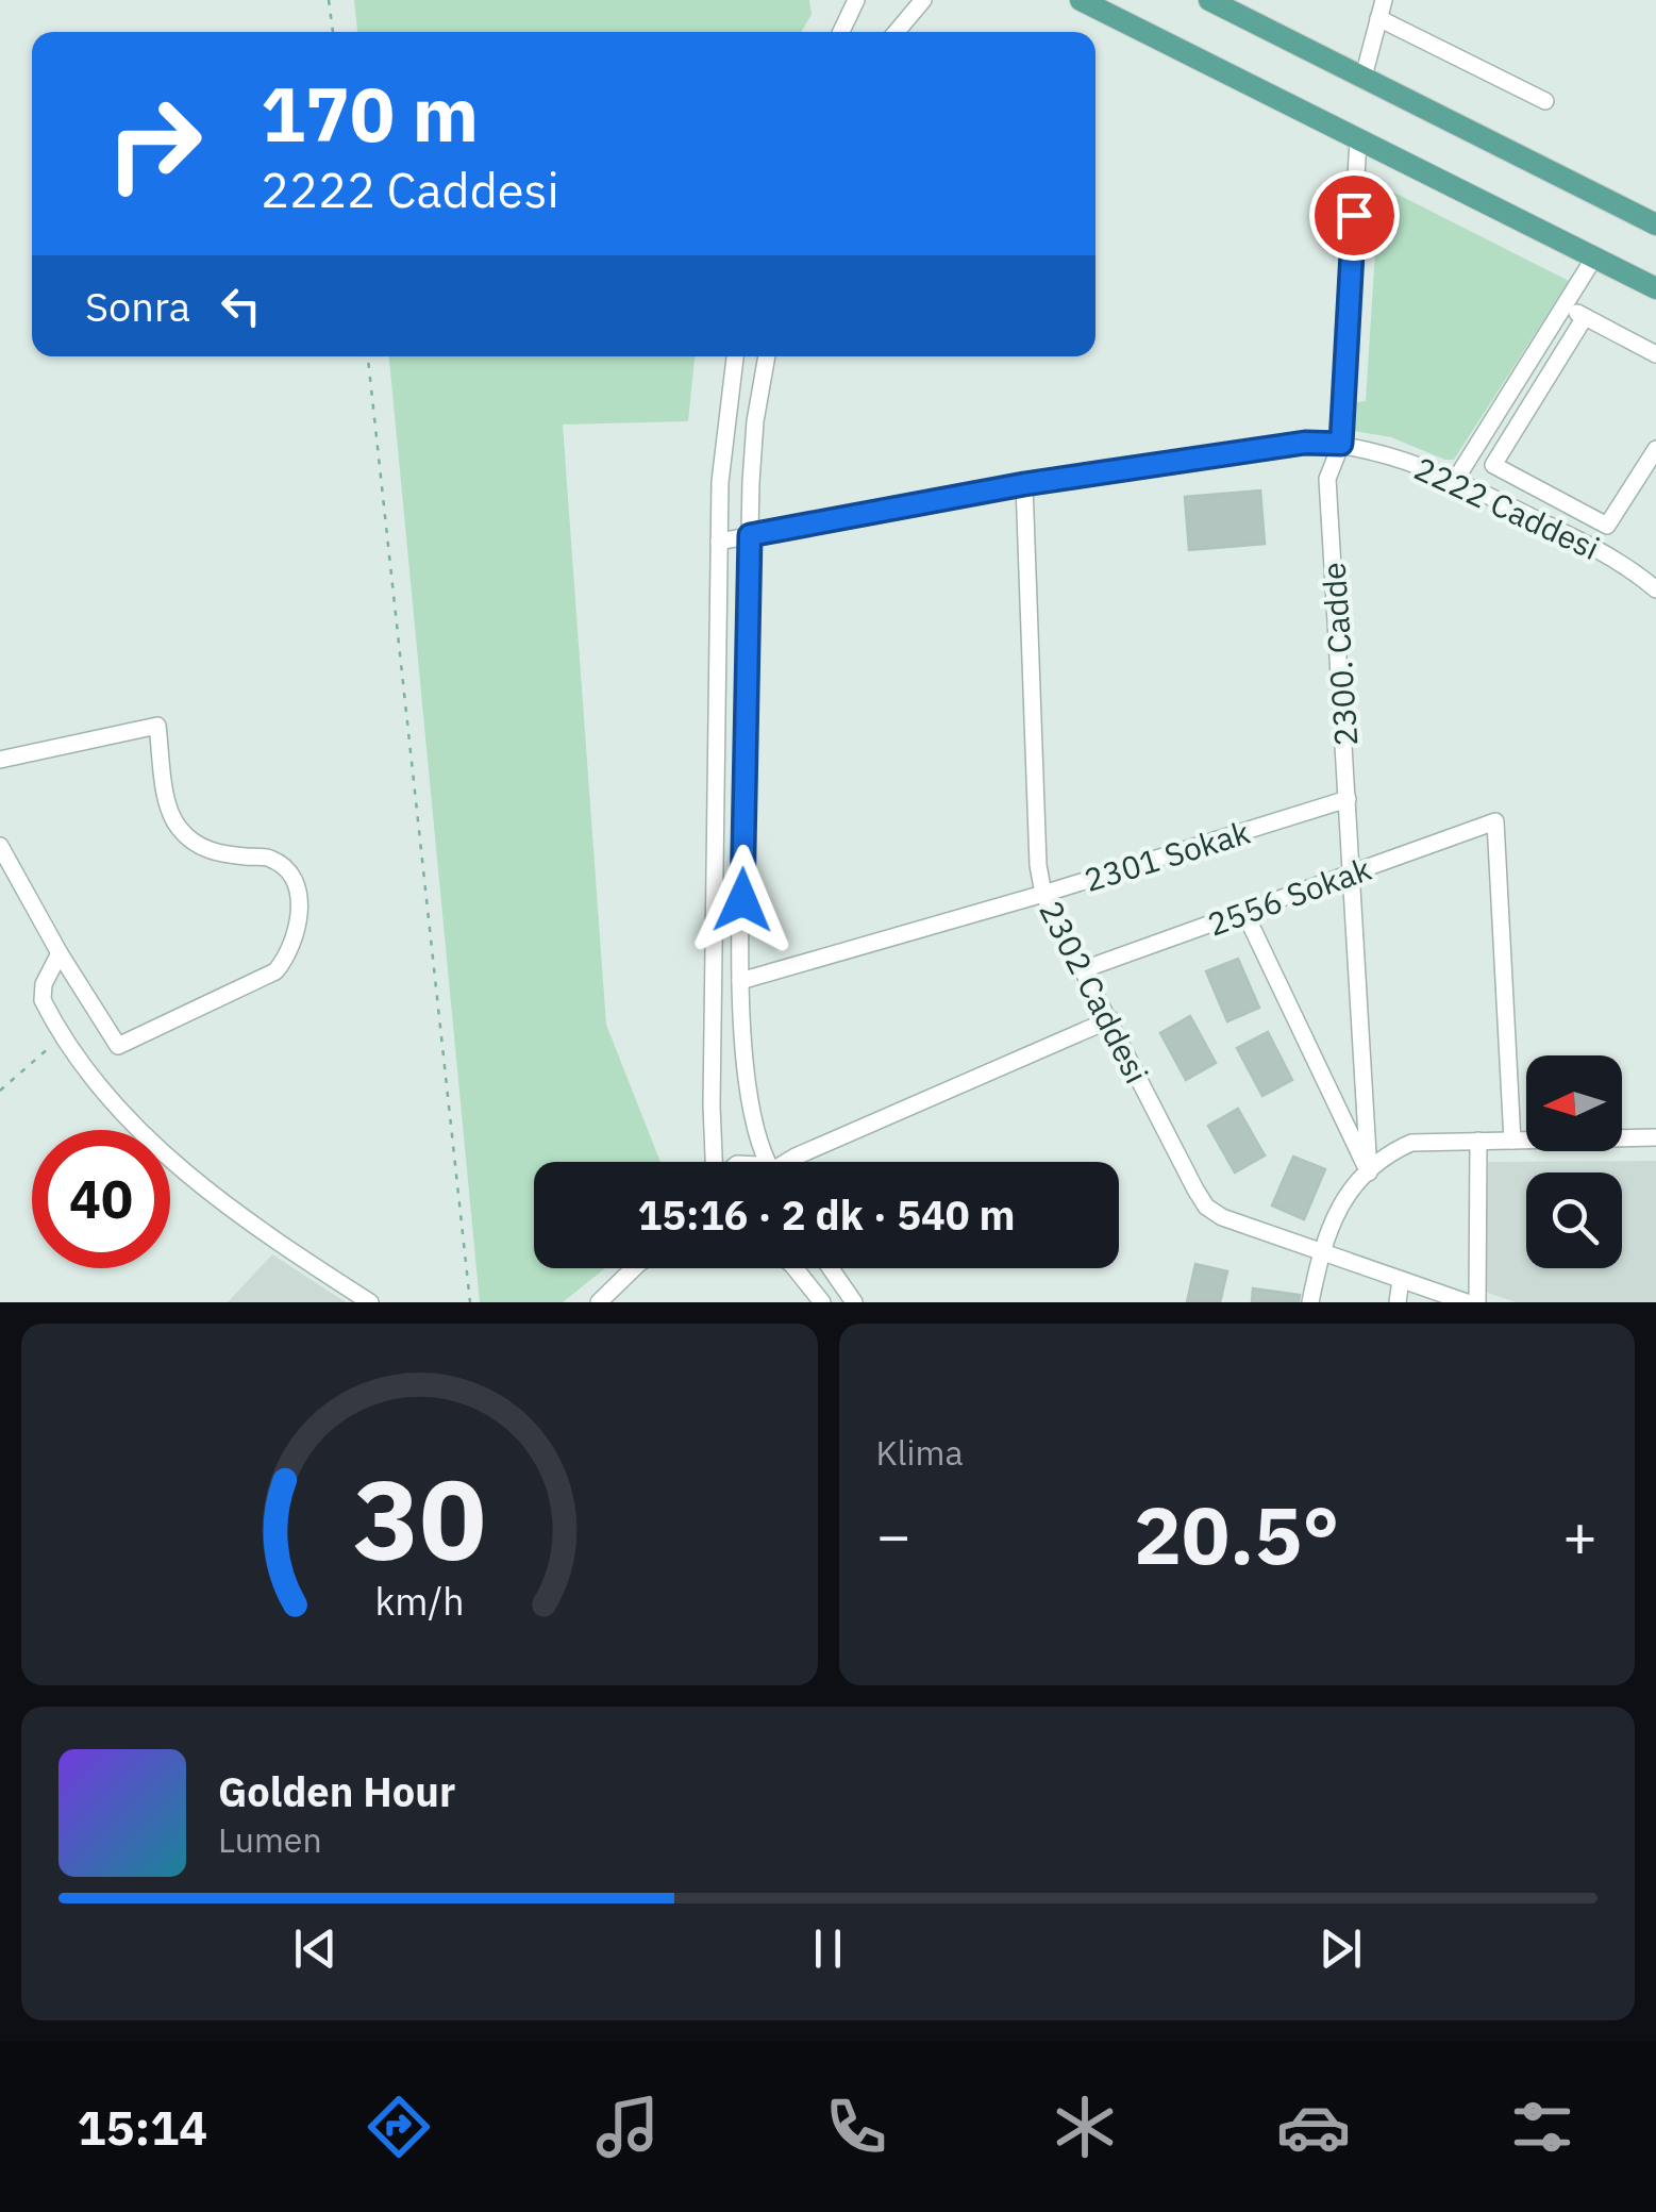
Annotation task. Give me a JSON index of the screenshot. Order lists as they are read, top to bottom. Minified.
{"streets":{"street":["2222 Caddesi","2300. Cadde","2301 Sokak","2556 Sokak","2302 Caddesi"]},"crossings":[["2222 Caddesi","2300. Cadde"],["2222 Caddesi","2302 Caddesi"],["2300. Cadde","2301 Sokak"],["2300. Cadde","2556 Sokak"],["2301 Sokak","2302 Caddesi"],["2556 Sokak","2302 Caddesi"]],"north":"left","page":{"turn":["170 m","2222 Caddesi"],"then":"Sonra","limit":"40","trip":"15:16 · 2 dk · 540 m","tile":"Klima","heat":["−","20.5°","+"],"song":["Golden Hour","Lumen"],"tabs":"15:14","gauge":["30","km/h"]}}
